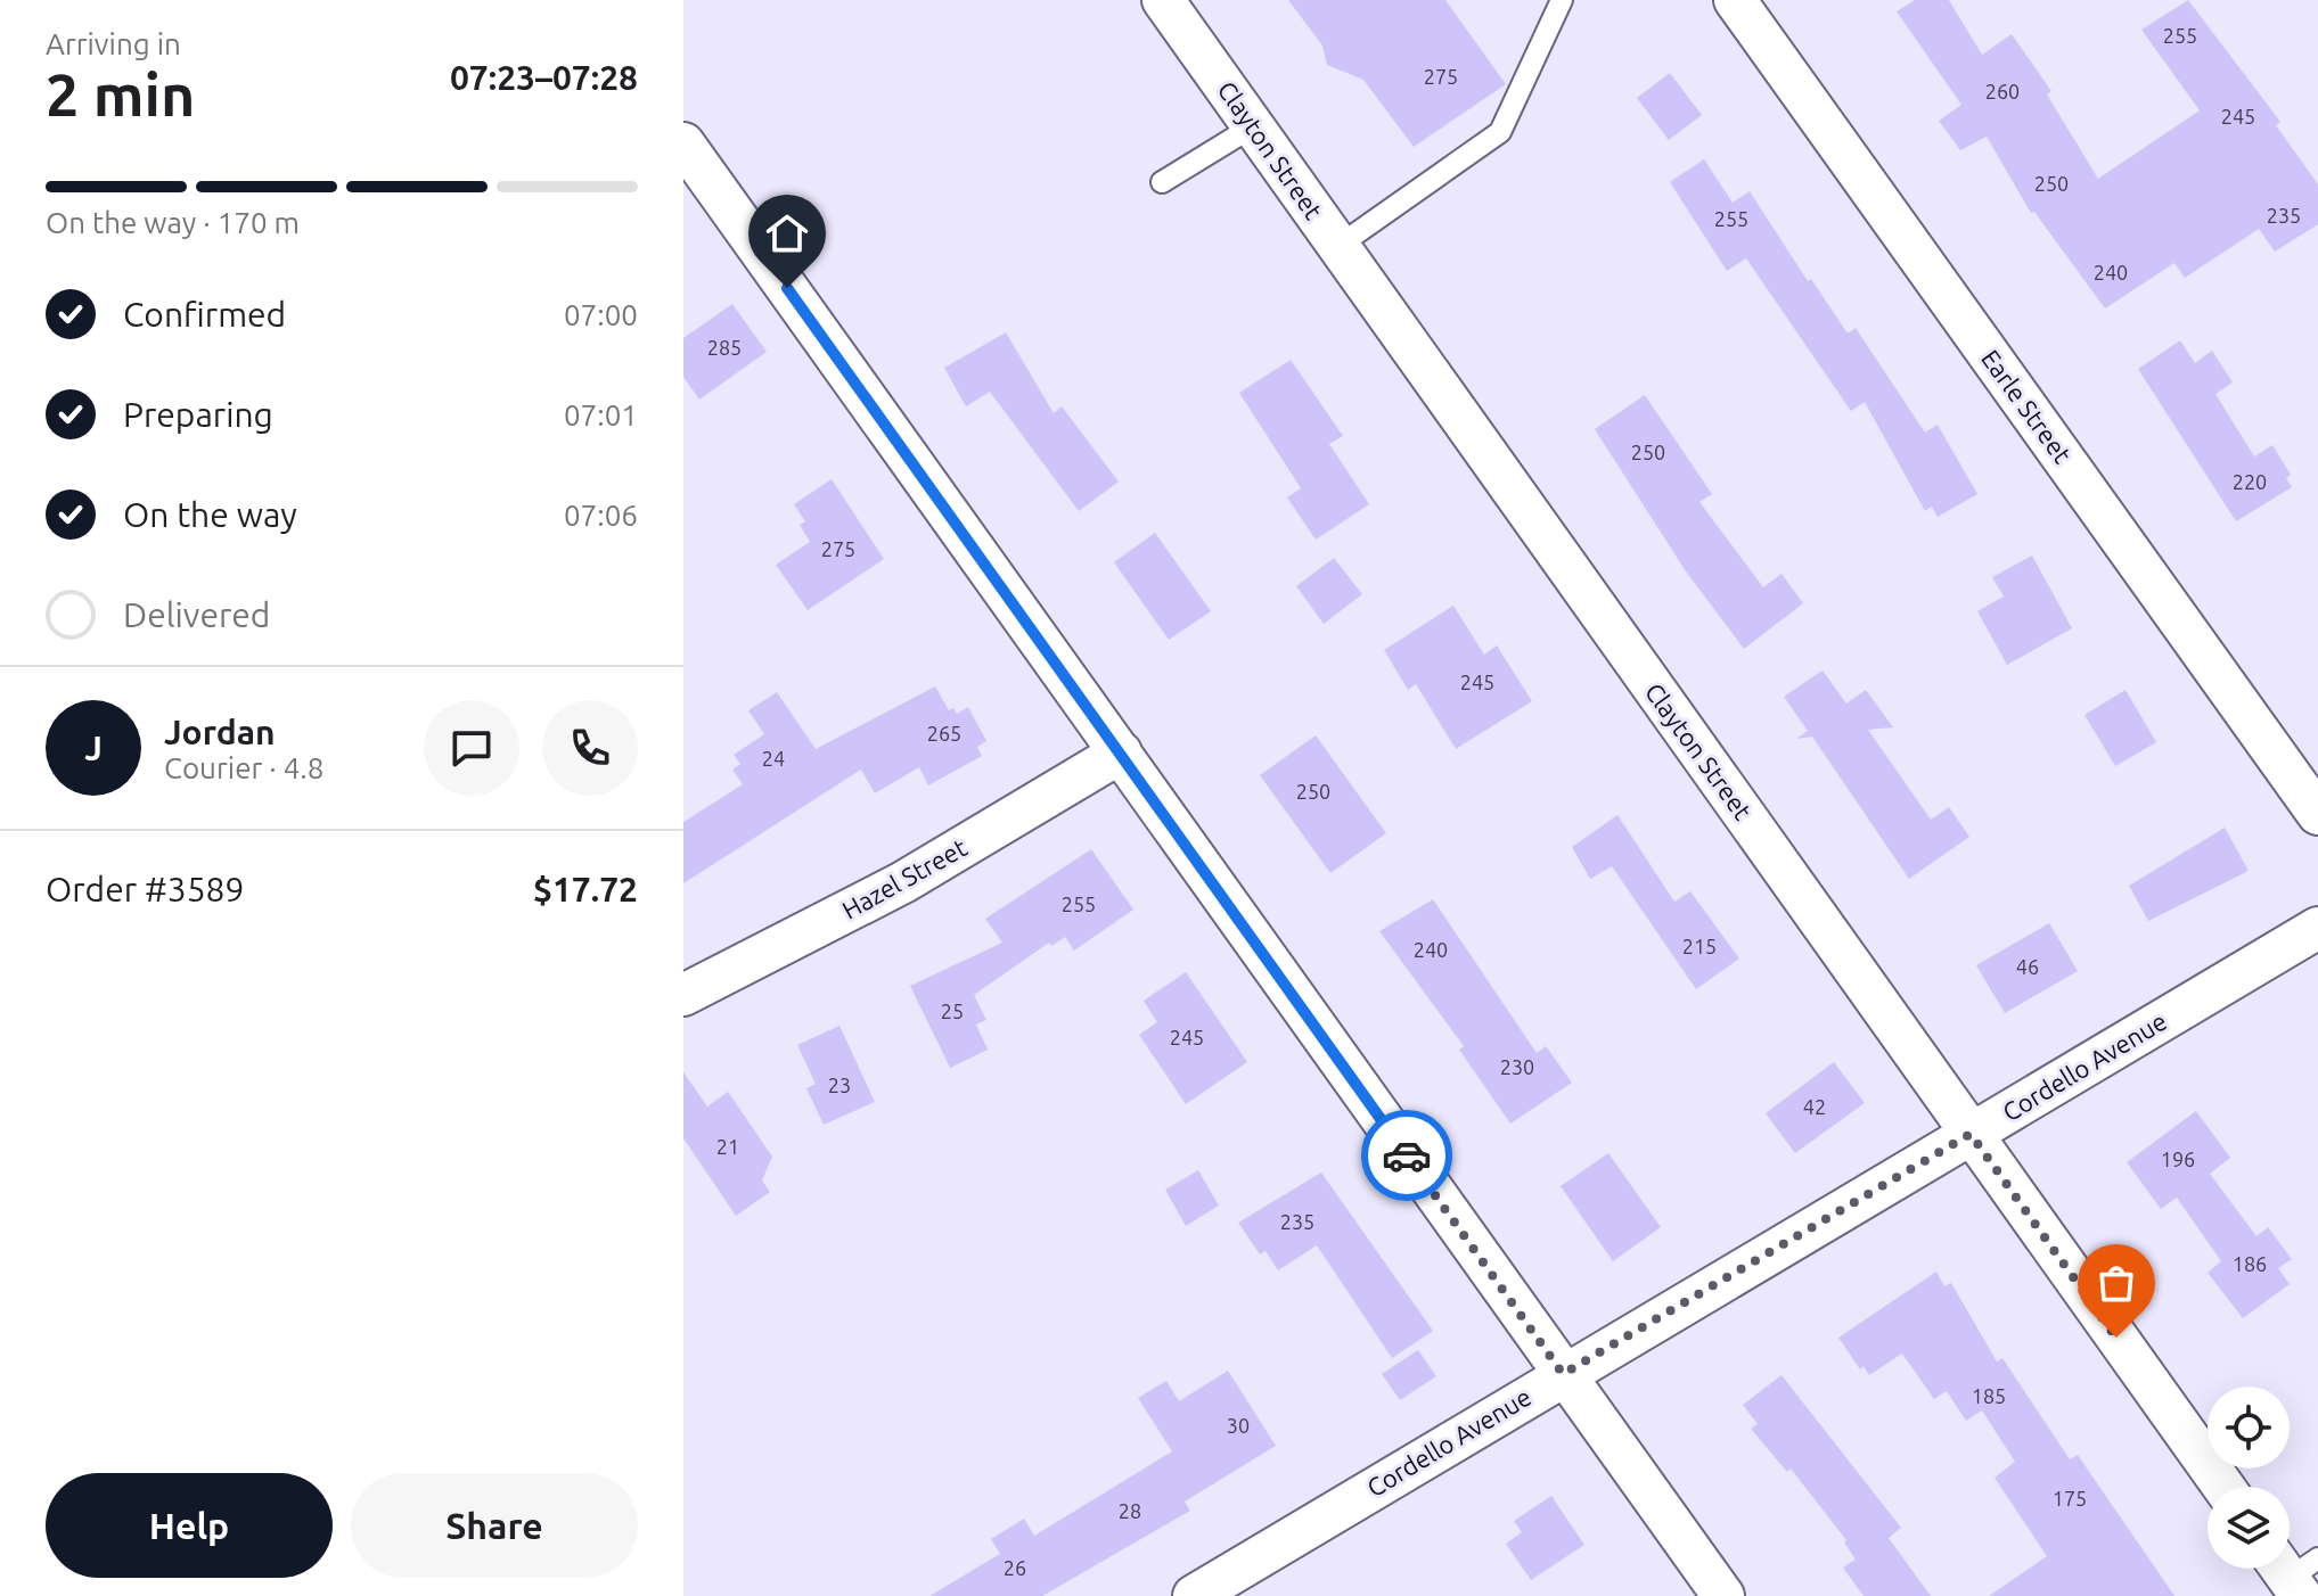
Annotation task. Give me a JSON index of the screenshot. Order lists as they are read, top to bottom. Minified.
{"streets":{"street":["Clayton Street","Earle Street","Hazel Street","Cordello Avenue"]},"crossings":[["Clayton Street","Cordello Avenue"]],"house_numbers":["255","275","260","245","250","235","255","240","285","250","220","275","245","265","24","250","255","215","240","46","25","245","230","23","42","21","196","235","186","185","30","175","28","26"],"page":{"heading":["2 min","Arriving in","07:23–07:28"],"panel":["Jordan","Courier · 4.8","Order #3589","$17.72"],"bar":"On the way · 170 m","list":[["Confirmed","07:00"],["Preparing","07:01"],["On the way","07:06"],"Delivered"],"round":"J","buttons":["Help","Share"]}}
